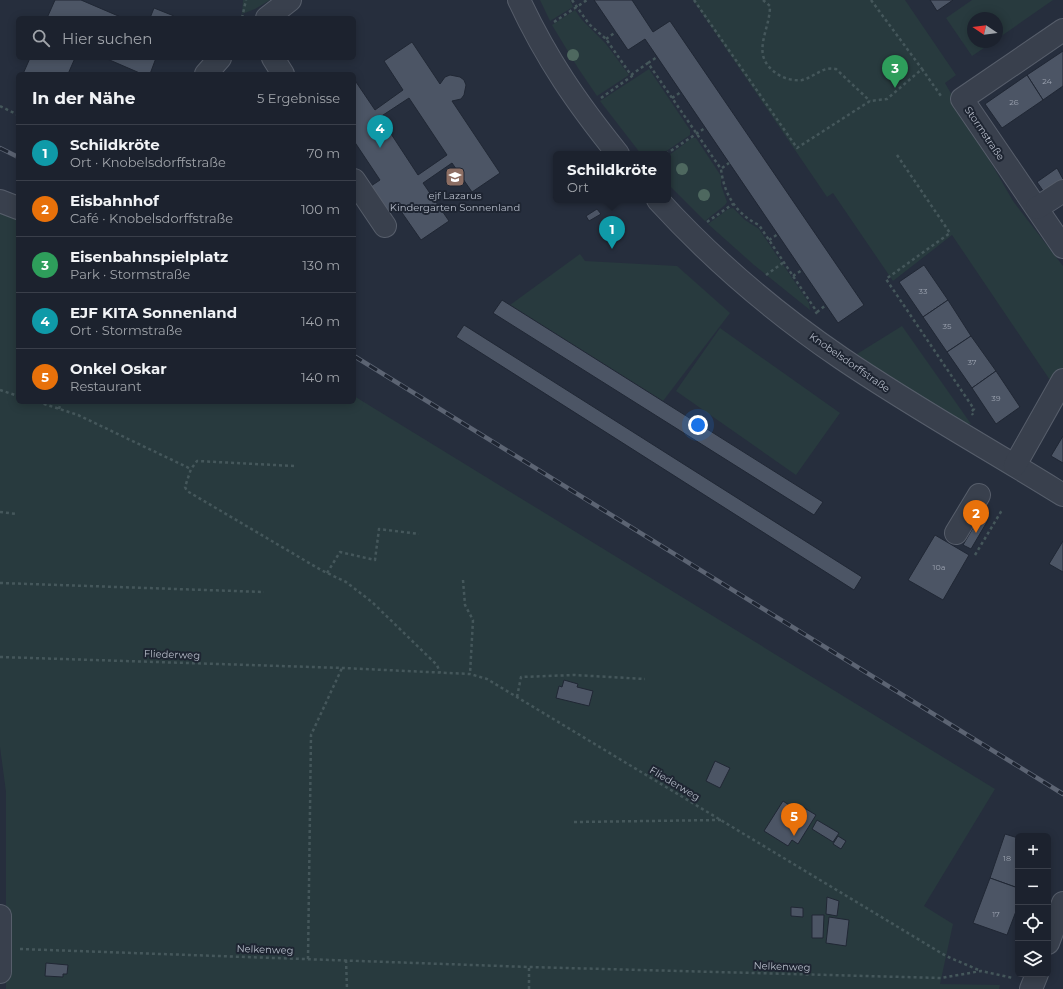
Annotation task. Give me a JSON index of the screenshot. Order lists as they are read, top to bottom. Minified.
{"streets":{"street":["Stormstraße","Knobelsdorffstraße"],"path":["Fliederweg","Nelkenweg"]},"crossings":[["Fliederweg","Nelkenweg"]],"places":{"school or university":["ejf Lazarus Kindergarten Sonnenland"]},"house_numbers":["24","26","33","35","37","39","10a","18","17"],"north":"left","page":{"search":"Hier suchen","pins":["3","4","1","2","5"],"heading":["In der Nähe","5 Ergebnisse"],"list":[{"mark":"1","name":"Schildkröte","note":"Ort · Knobelsdorffstraße","value":"70 m"},{"mark":"2","name":"Eisbahnhof","note":"Café · Knobelsdorffstraße","value":"100 m"},{"mark":"3","name":"Eisenbahnspielplatz","note":"Park · Stormstraße","value":"130 m"},{"mark":"4","name":"EJF KITA Sonnenland","note":"Ort · Stormstraße","value":"140 m"},{"mark":"5","name":"Onkel Oskar","note":"Restaurant","value":"140 m"}],"popup":["Schildkröte","Ort"],"map_buttons":["+","−"]}}
